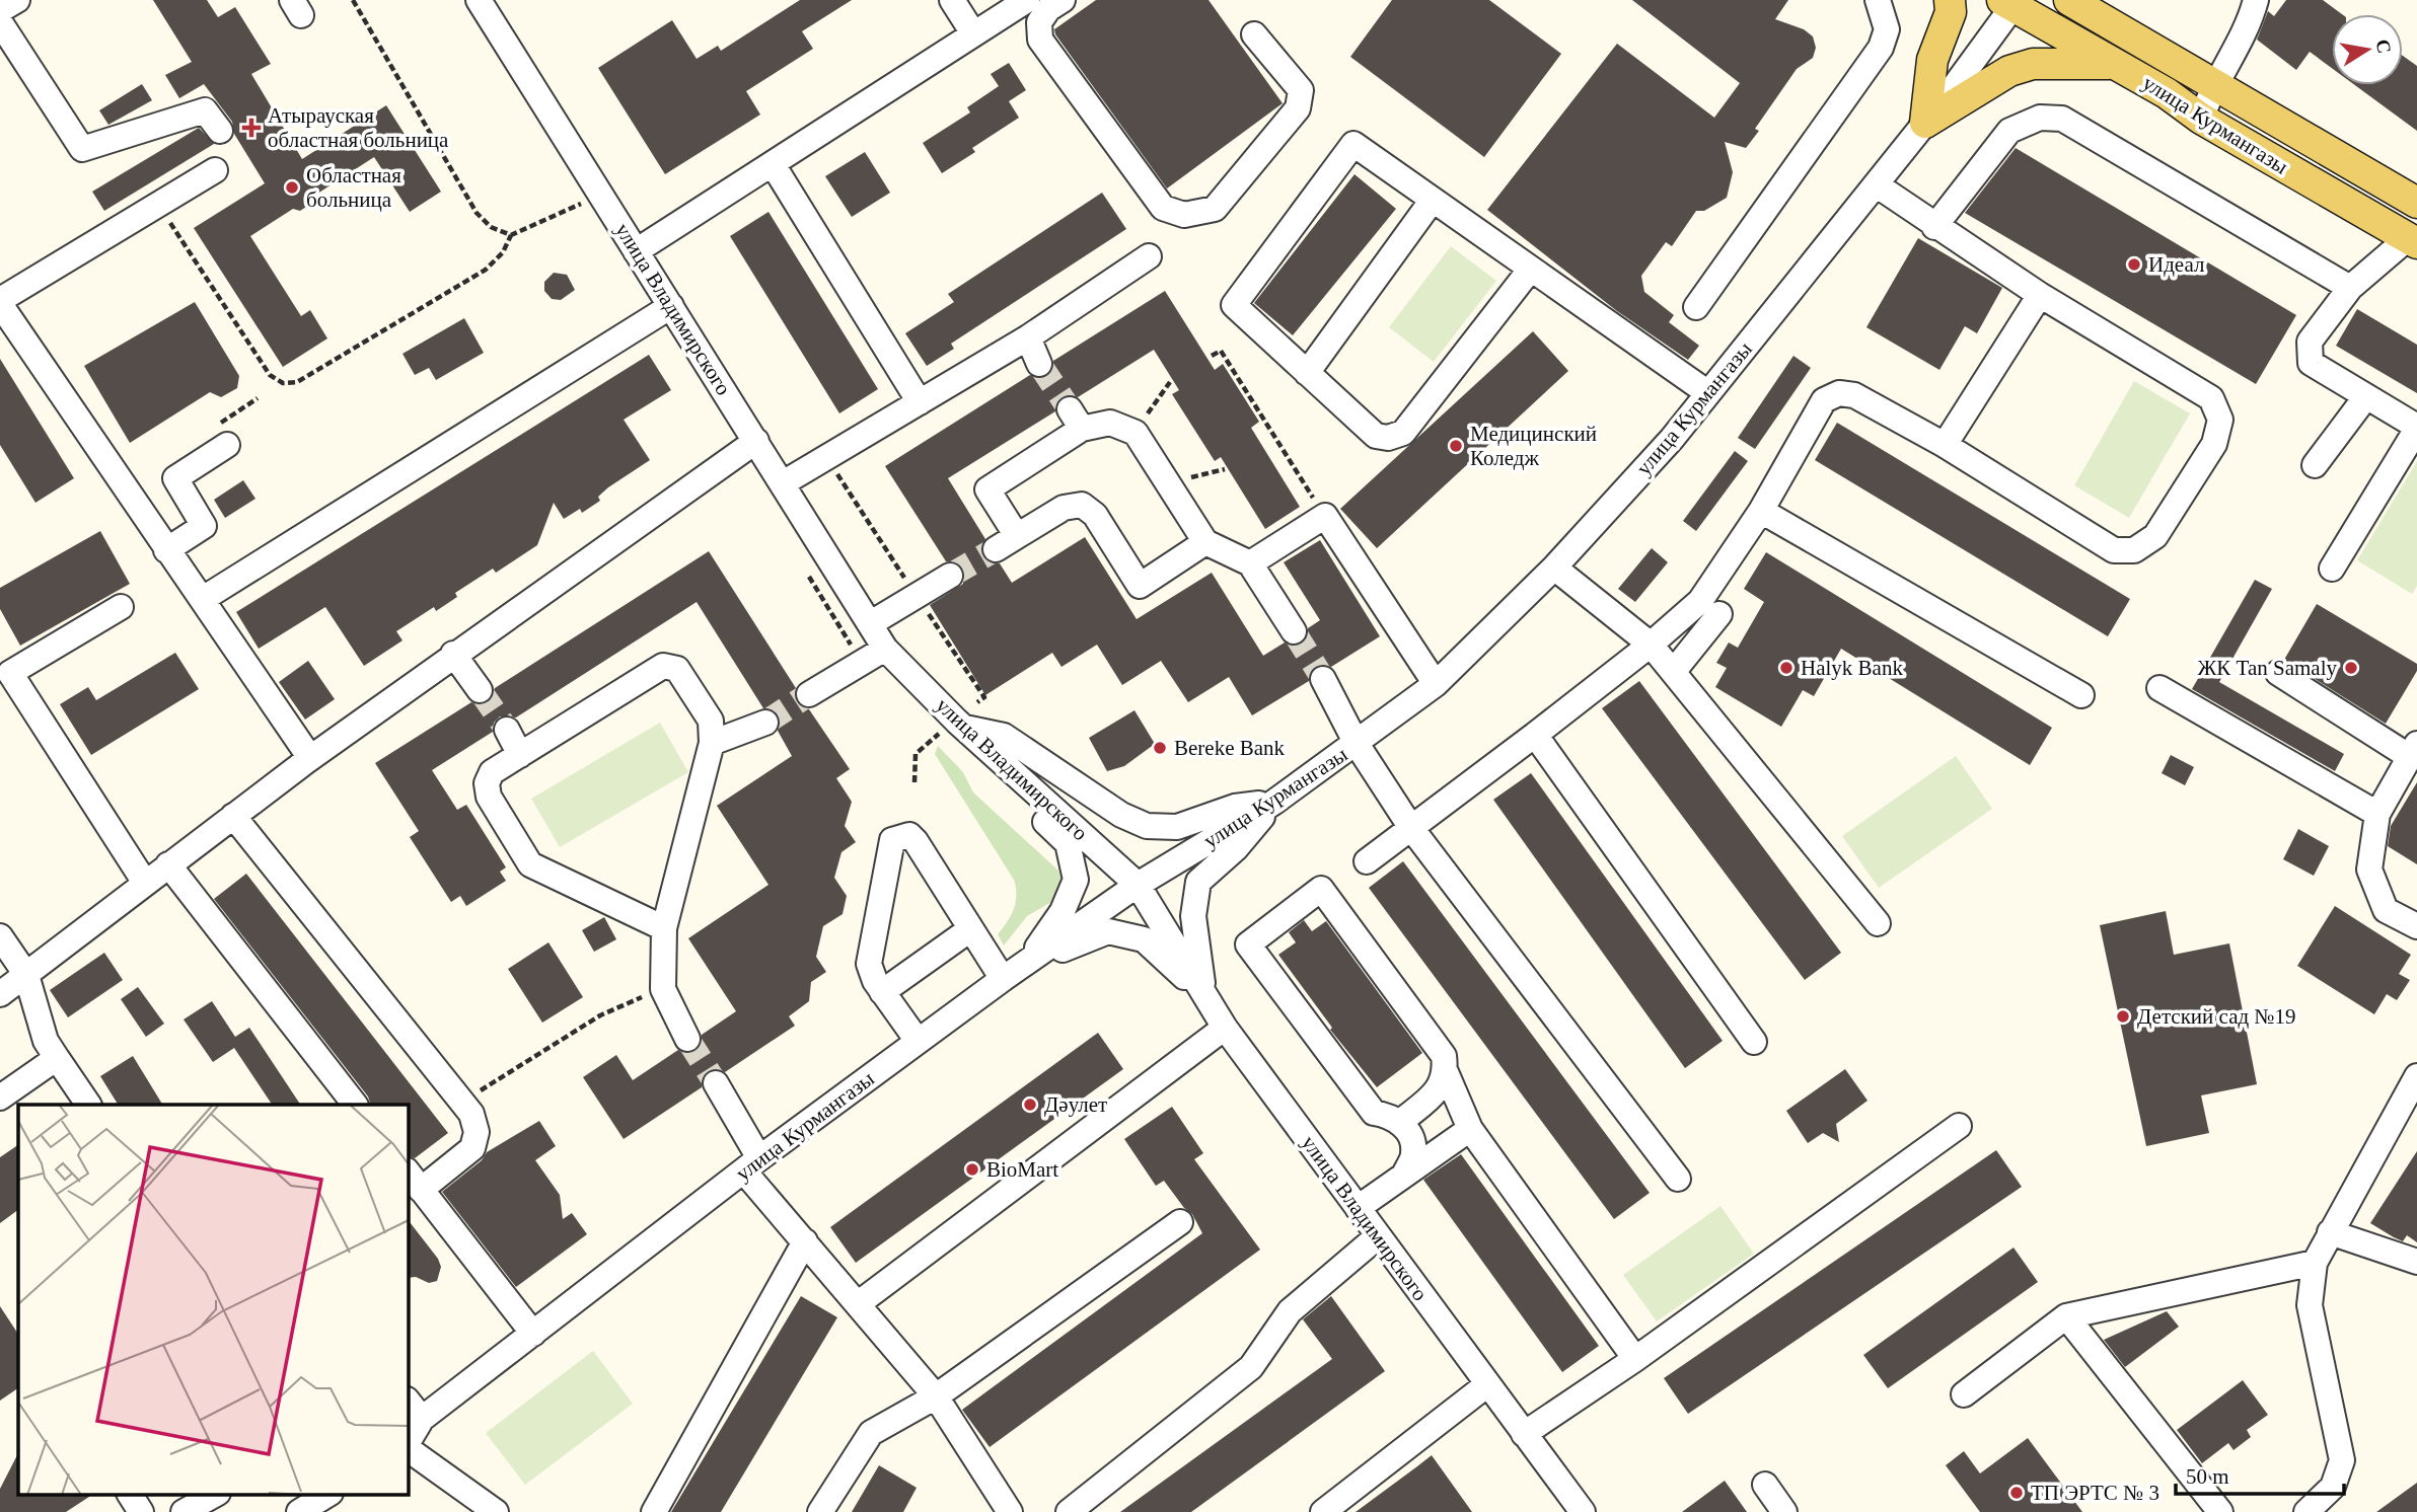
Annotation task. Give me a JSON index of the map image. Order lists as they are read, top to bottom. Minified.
{"streets":{"main road":["улица Курмангазы"],"street":["улица Владимирского"]},"crossings":[["улица Курмангазы","улица Владимирского"]],"places":{"health":["Атырауская областная больница"],"other":["Областная больница","Идеал","Медицинский Коледж","Halyk Bank","ЖК Tan Samaly","Bereke Bank","Детский сад №19","Дәулет","BioMart","ТП ЭРТС № 3"]},"scale_bar":"50 m","north":"right"}
